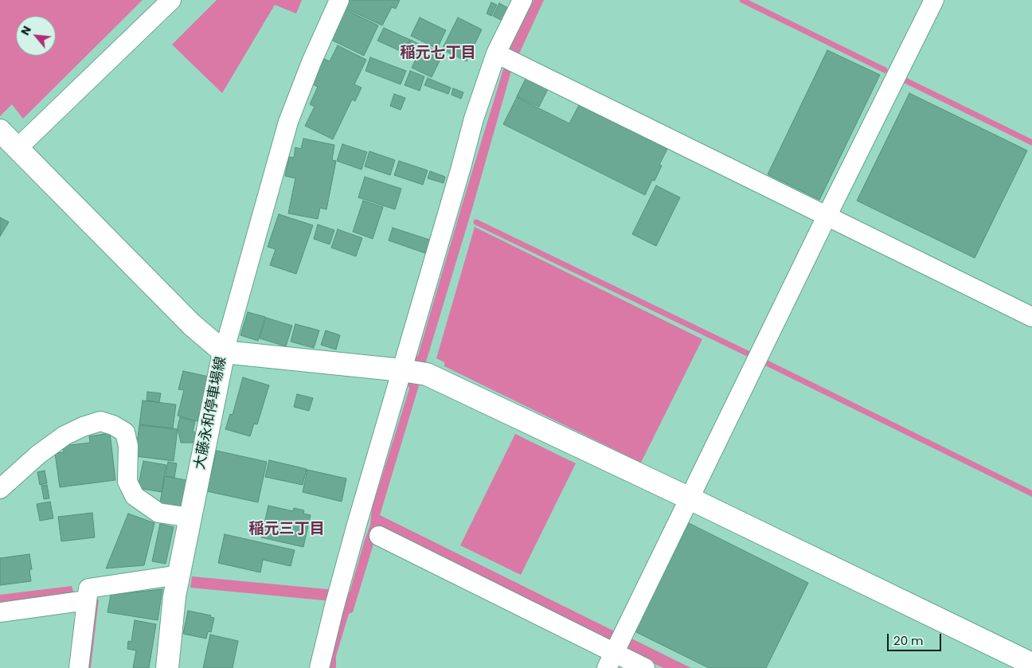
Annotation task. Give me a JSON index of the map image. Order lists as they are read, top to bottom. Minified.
{"streets":{"street":["大藤永和停車場線"]},"districts":["稲元七丁目","稲元三丁目"],"scale_bar":"20 m","north":"top left"}
